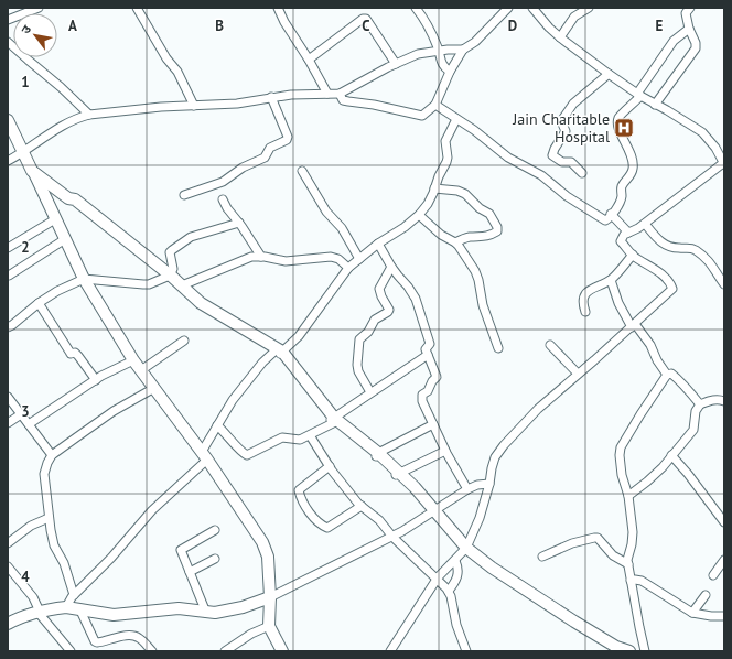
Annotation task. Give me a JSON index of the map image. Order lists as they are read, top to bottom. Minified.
{"places":{"hospital":["Jain Charitable Hospital"]},"north":"top left","grid":{"columns":["A","B","C","D","E"],"rows":["1","2","3","4"]}}
